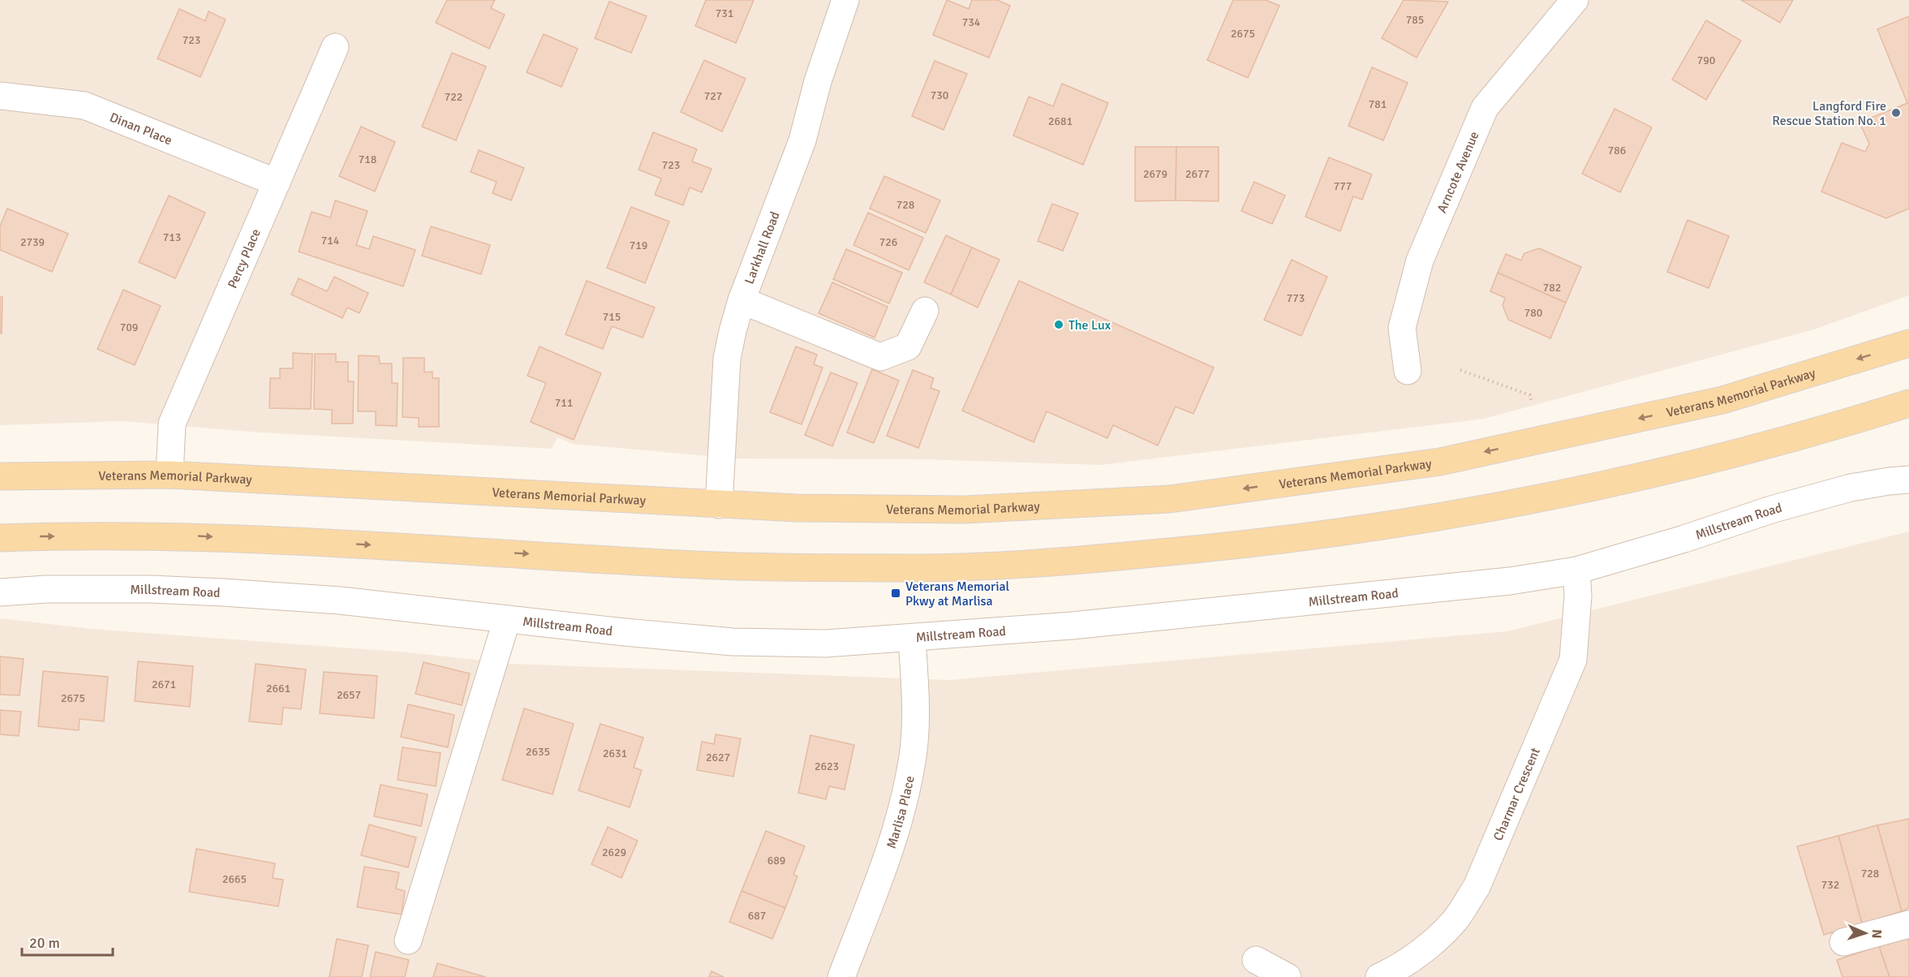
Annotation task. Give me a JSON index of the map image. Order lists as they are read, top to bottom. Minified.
{"streets":{"main road":["Veterans Memorial Parkway"],"street":["Dinan Place","Arncote Avenue","Larkhall Road","Percy Place","Millstream Road","Charmar Crescent","Marlisa Place"]},"crossings":[["Dinan Place","Percy Place"],["Larkhall Road","Veterans Memorial Parkway"],["Percy Place","Veterans Memorial Parkway"],["Millstream Road","Charmar Crescent"],["Millstream Road","Marlisa Place"]],"places":{"other":["Langford Fire Rescue Station No. 1","The Lux"],"transit":["Veterans Memorial Pkwy at Marlisa"]},"house_numbers":["731","785","734","2675","723","790","730","727","722","781","2681","786","718","723","2679","2677","777","728","713","714","2739","726","719","782","773","780","715","709","711","2671","2661","2657","2675","2635","2631","2627","2623","2629","689","728","2665","732","687"],"scale_bar":"20 m","north":"right"}
